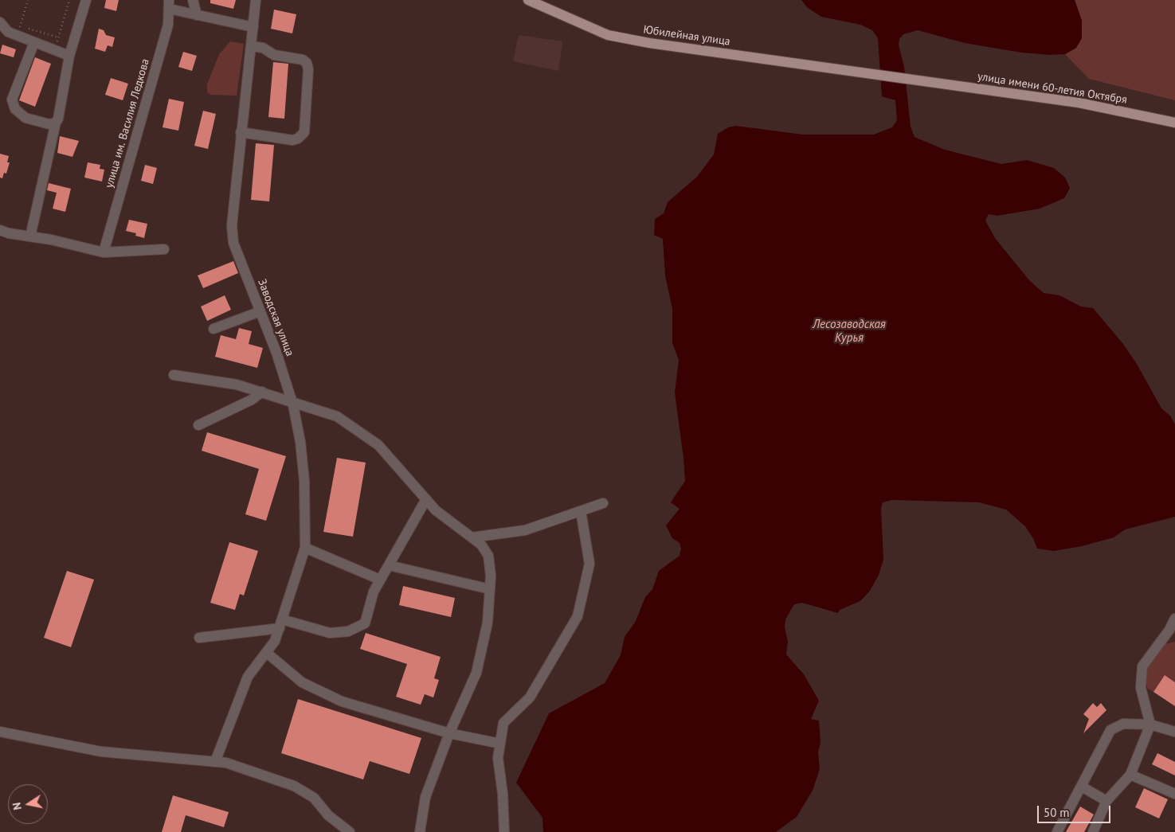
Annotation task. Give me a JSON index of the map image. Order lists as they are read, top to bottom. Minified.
{"streets":{"main road":["Юбилейная улица","улица имени 60-летия Октября"],"street":["улица им. Василия Ледкова","Заводская улица"]},"crossings":[["Юбилейная улица","улица имени 60-летия Октября"]],"water":["Лесозаводская Курья"],"scale_bar":"50 m","north":"left"}
